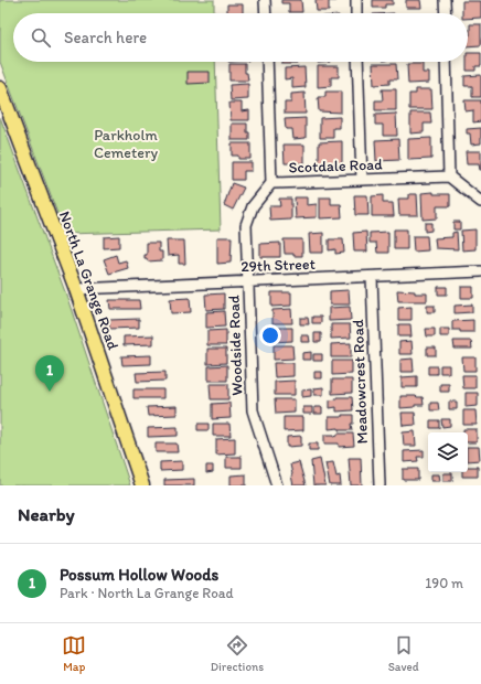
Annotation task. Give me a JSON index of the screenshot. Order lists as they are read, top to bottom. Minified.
{"streets":{"main road":["North La Grange Road"],"street":["Scotdale Road","29th Street","Woodside Road","Meadowcrest Road"]},"crossings":[["Scotdale Road","Woodside Road"],["29th Street","North La Grange Road"],["29th Street","Woodside Road"],["29th Street","Meadowcrest Road"]],"parks":["Parkholm Cemetery"],"page":{"search":"Search here","pins":"1","heading":"Nearby","list":[{"mark":"1","name":"Possum Hollow Woods","note":"Park · North La Grange Road","value":"190 m"}],"nav":["Map","Directions","Saved"]}}
